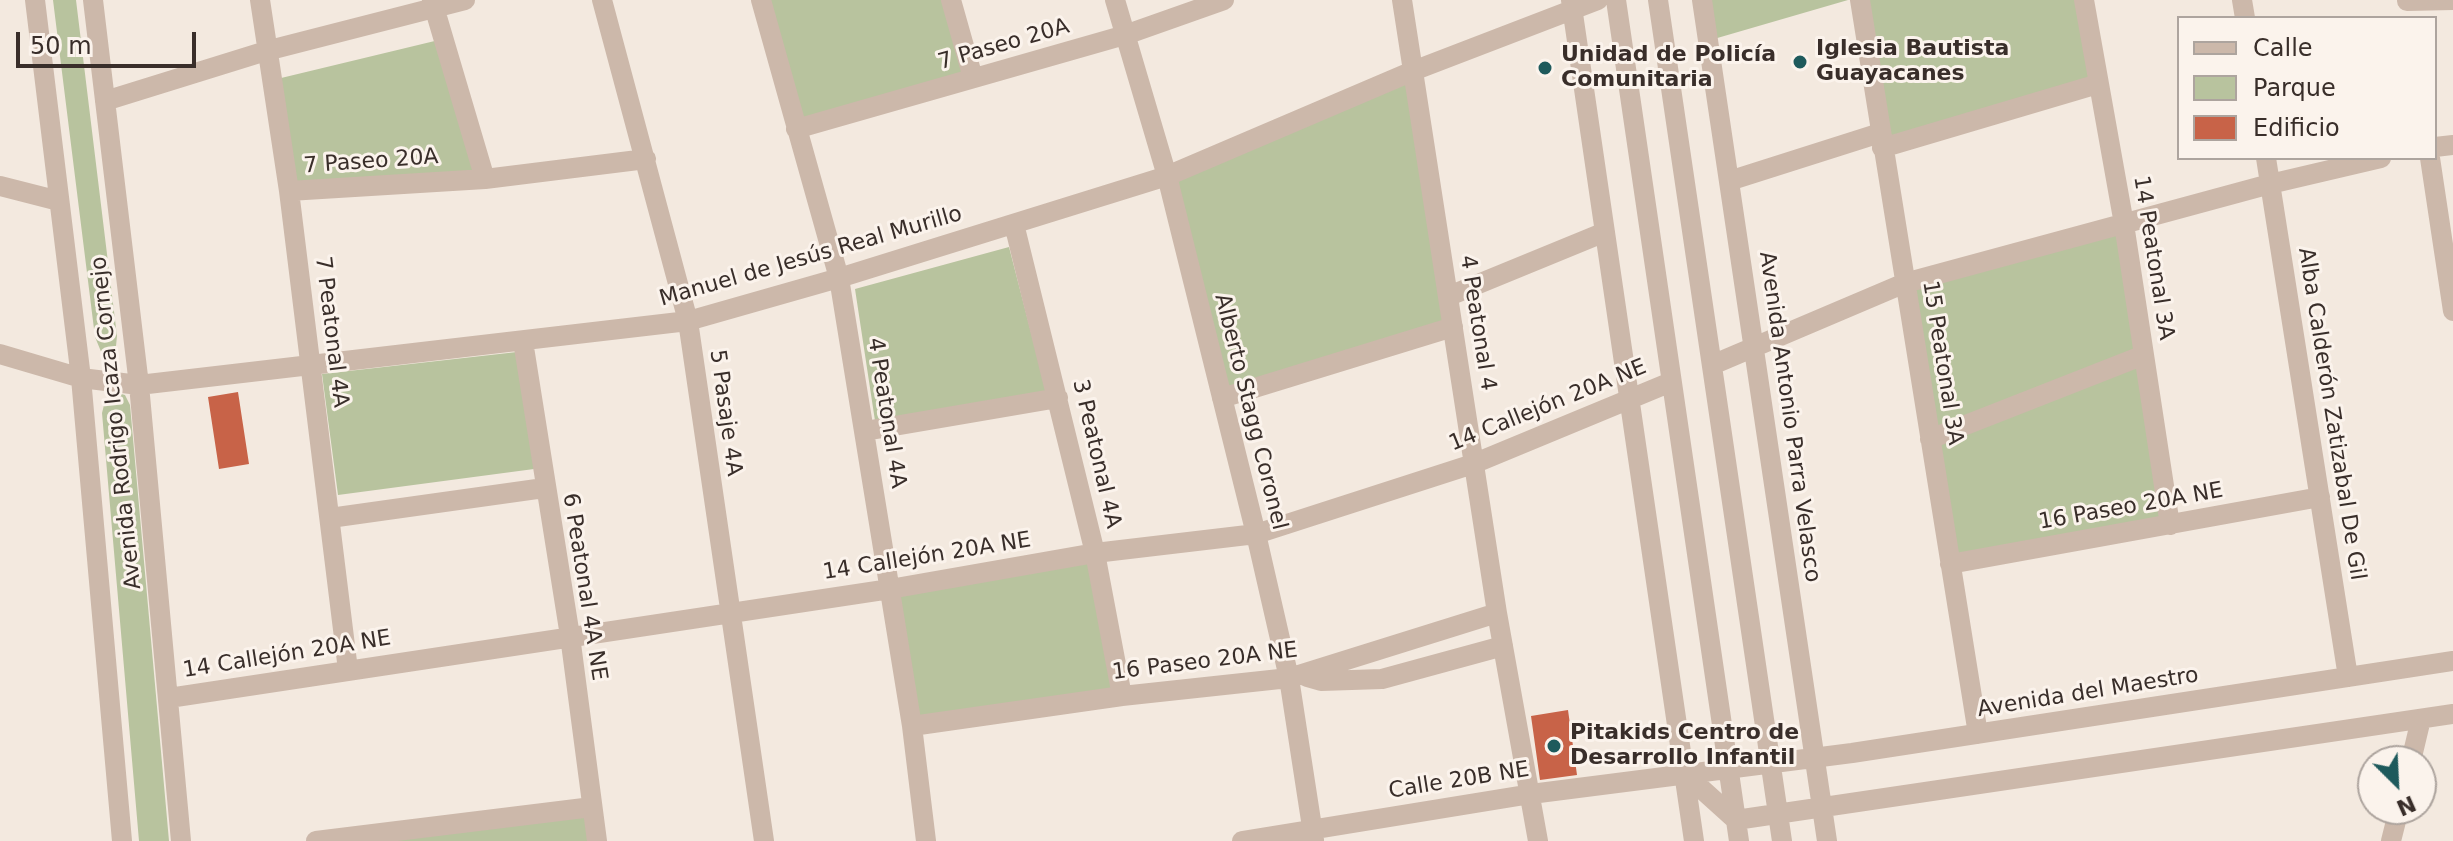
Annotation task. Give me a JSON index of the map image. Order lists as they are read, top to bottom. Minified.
{"streets":{"street":["7 Paseo 20A","Manuel de Jesús Real Murillo","14 Peatonal 3A","4 Peatonal 4","7 Peatonal 4A","15 Peatonal 3A","14 Callejón 20A NE","Alberto Stagg Coronel","5 Pasaje 4A","4 Peatonal 4A","Alba Calderón Zatizabal De Gil","Avenida Antonio Parra Velasco","Avenida Rodrigo Icaza Cornejo","3 Peatonal 4A","16 Paseo 20A NE","6 Peatonal 4A NE","Avenida del Maestro","Calle 20B NE"]},"crossings":[["7 Paseo 20A","7 Peatonal 4A"],["7 Paseo 20A","Alberto Stagg Coronel"],["7 Paseo 20A","5 Pasaje 4A"],["7 Paseo 20A","4 Peatonal 4A"],["Manuel de Jesús Real Murillo","4 Peatonal 4"],["Manuel de Jesús Real Murillo","7 Peatonal 4A"],["Manuel de Jesús Real Murillo","Alberto Stagg Coronel"],["Manuel de Jesús Real Murillo","5 Pasaje 4A"],["Manuel de Jesús Real Murillo","4 Peatonal 4A"],["Manuel de Jesús Real Murillo","Avenida Rodrigo Icaza Cornejo"],["Manuel de Jesús Real Murillo","3 Peatonal 4A"],["Manuel de Jesús Real Murillo","6 Peatonal 4A NE"],["14 Peatonal 3A","16 Paseo 20A NE"],["4 Peatonal 4","14 Callejón 20A NE"],["4 Peatonal 4","16 Paseo 20A NE"],["4 Peatonal 4","Calle 20B NE"],["7 Peatonal 4A","14 Callejón 20A NE"],["15 Peatonal 3A","16 Paseo 20A NE"],["15 Peatonal 3A","Avenida del Maestro"],["14 Callejón 20A NE","Alberto Stagg Coronel"],["14 Callejón 20A NE","5 Pasaje 4A"],["14 Callejón 20A NE","4 Peatonal 4A"],["14 Callejón 20A NE","Avenida Rodrigo Icaza Cornejo"],["14 Callejón 20A NE","3 Peatonal 4A"],["14 Callejón 20A NE","6 Peatonal 4A NE"],["Alberto Stagg Coronel","16 Paseo 20A NE"],["Alberto Stagg Coronel","Calle 20B NE"],["4 Peatonal 4A","16 Paseo 20A NE"],["Alba Calderón Zatizabal De Gil","16 Paseo 20A NE"],["Alba Calderón Zatizabal De Gil","Avenida del Maestro"],["Avenida Antonio Parra Velasco","Avenida del Maestro"],["3 Peatonal 4A","16 Paseo 20A NE"],["Avenida del Maestro","Calle 20B NE"]],"places":["Iglesia Bautista Guayacanes","Unidad de Policía Comunitaria","Pitakids Centro de Desarrollo Infantil"],"legend":["Calle","Parque","Edificio"],"scale_bar":"50 m","north":"bottom right"}
